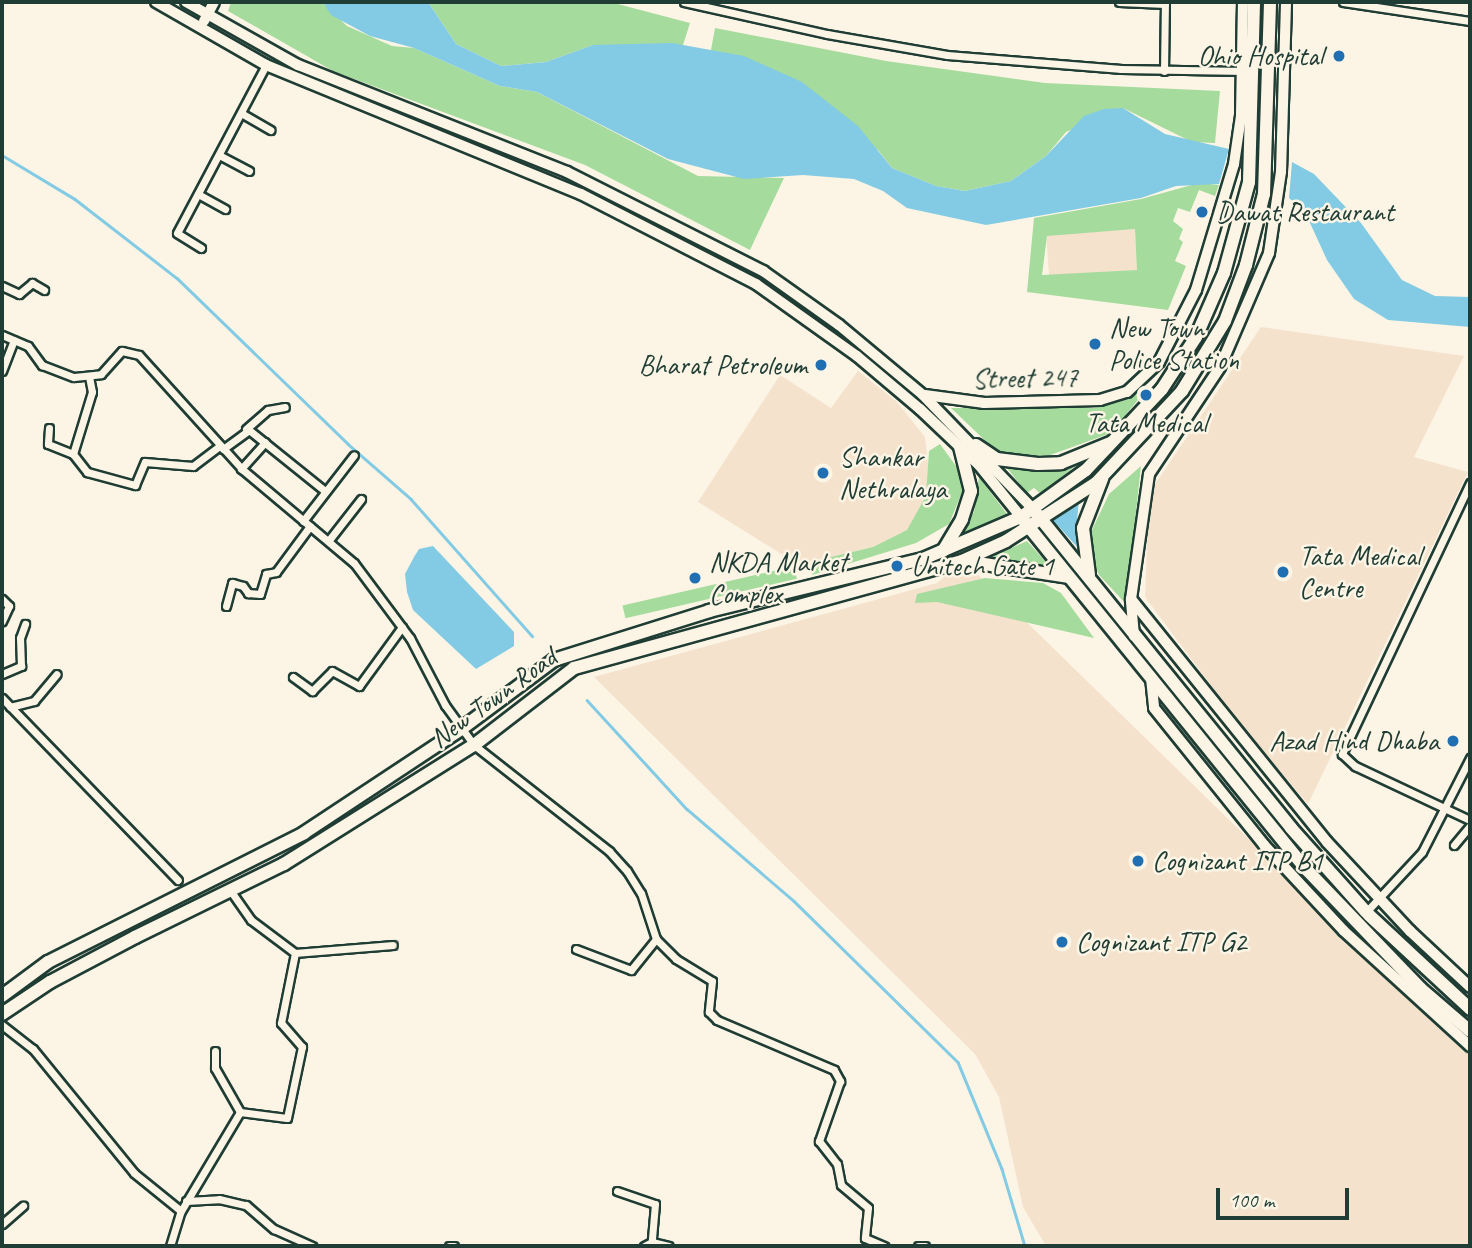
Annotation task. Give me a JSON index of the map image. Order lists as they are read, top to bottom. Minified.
{"streets":{"main road":["New Town Road"],"street":["Street 247"]},"crossings":[["Street 247","New Town Road"]],"places":["Ohio Hospital","Dawat Restaurant","New Town Police Station","Bharat Petroleum","Tata Medical","Shankar Nethralaya","Unitech Gate 1","Tata Medical Centre","NKDA Market Complex","Azad Hind Dhaba","Cognizant ITP B1","Cognizant ITP G2"],"scale_bar":"100 m"}
